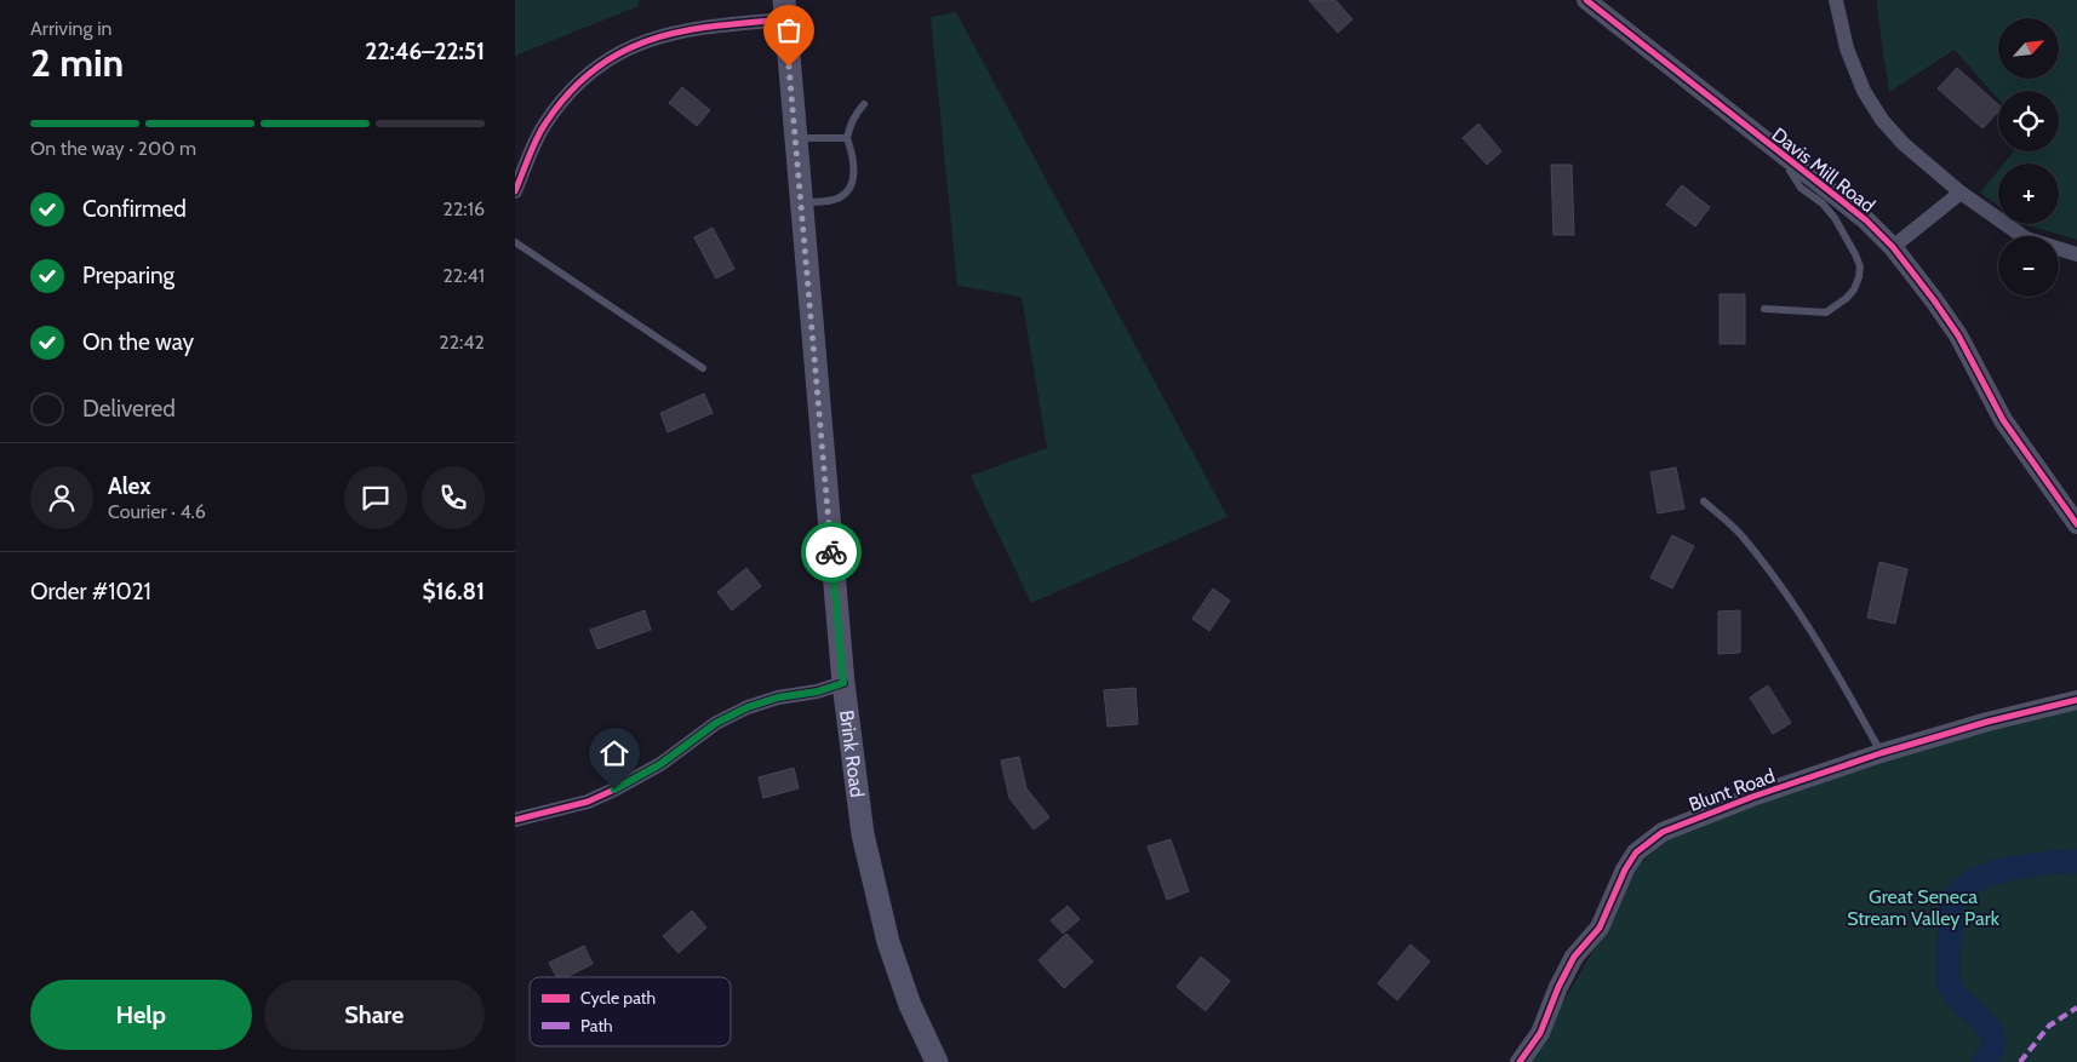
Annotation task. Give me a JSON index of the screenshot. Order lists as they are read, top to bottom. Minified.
{"streets":{"main road":["Brink Road"],"street":["Davis Mill Road","Blunt Road"]},"parks":["Great Seneca Stream Valley Park"],"legend":["Cycle path","Path"],"north":"top right","page":{"heading":["2 min","Arriving in","22:46–22:51"],"panel":["Alex","Courier · 4.6","Order #1021","$16.81"],"map_buttons":["+","−"],"bar":"On the way · 200 m","list":[["Confirmed","22:16"],["Preparing","22:41"],["On the way","22:42"],"Delivered"],"buttons":["Help","Share"]}}
